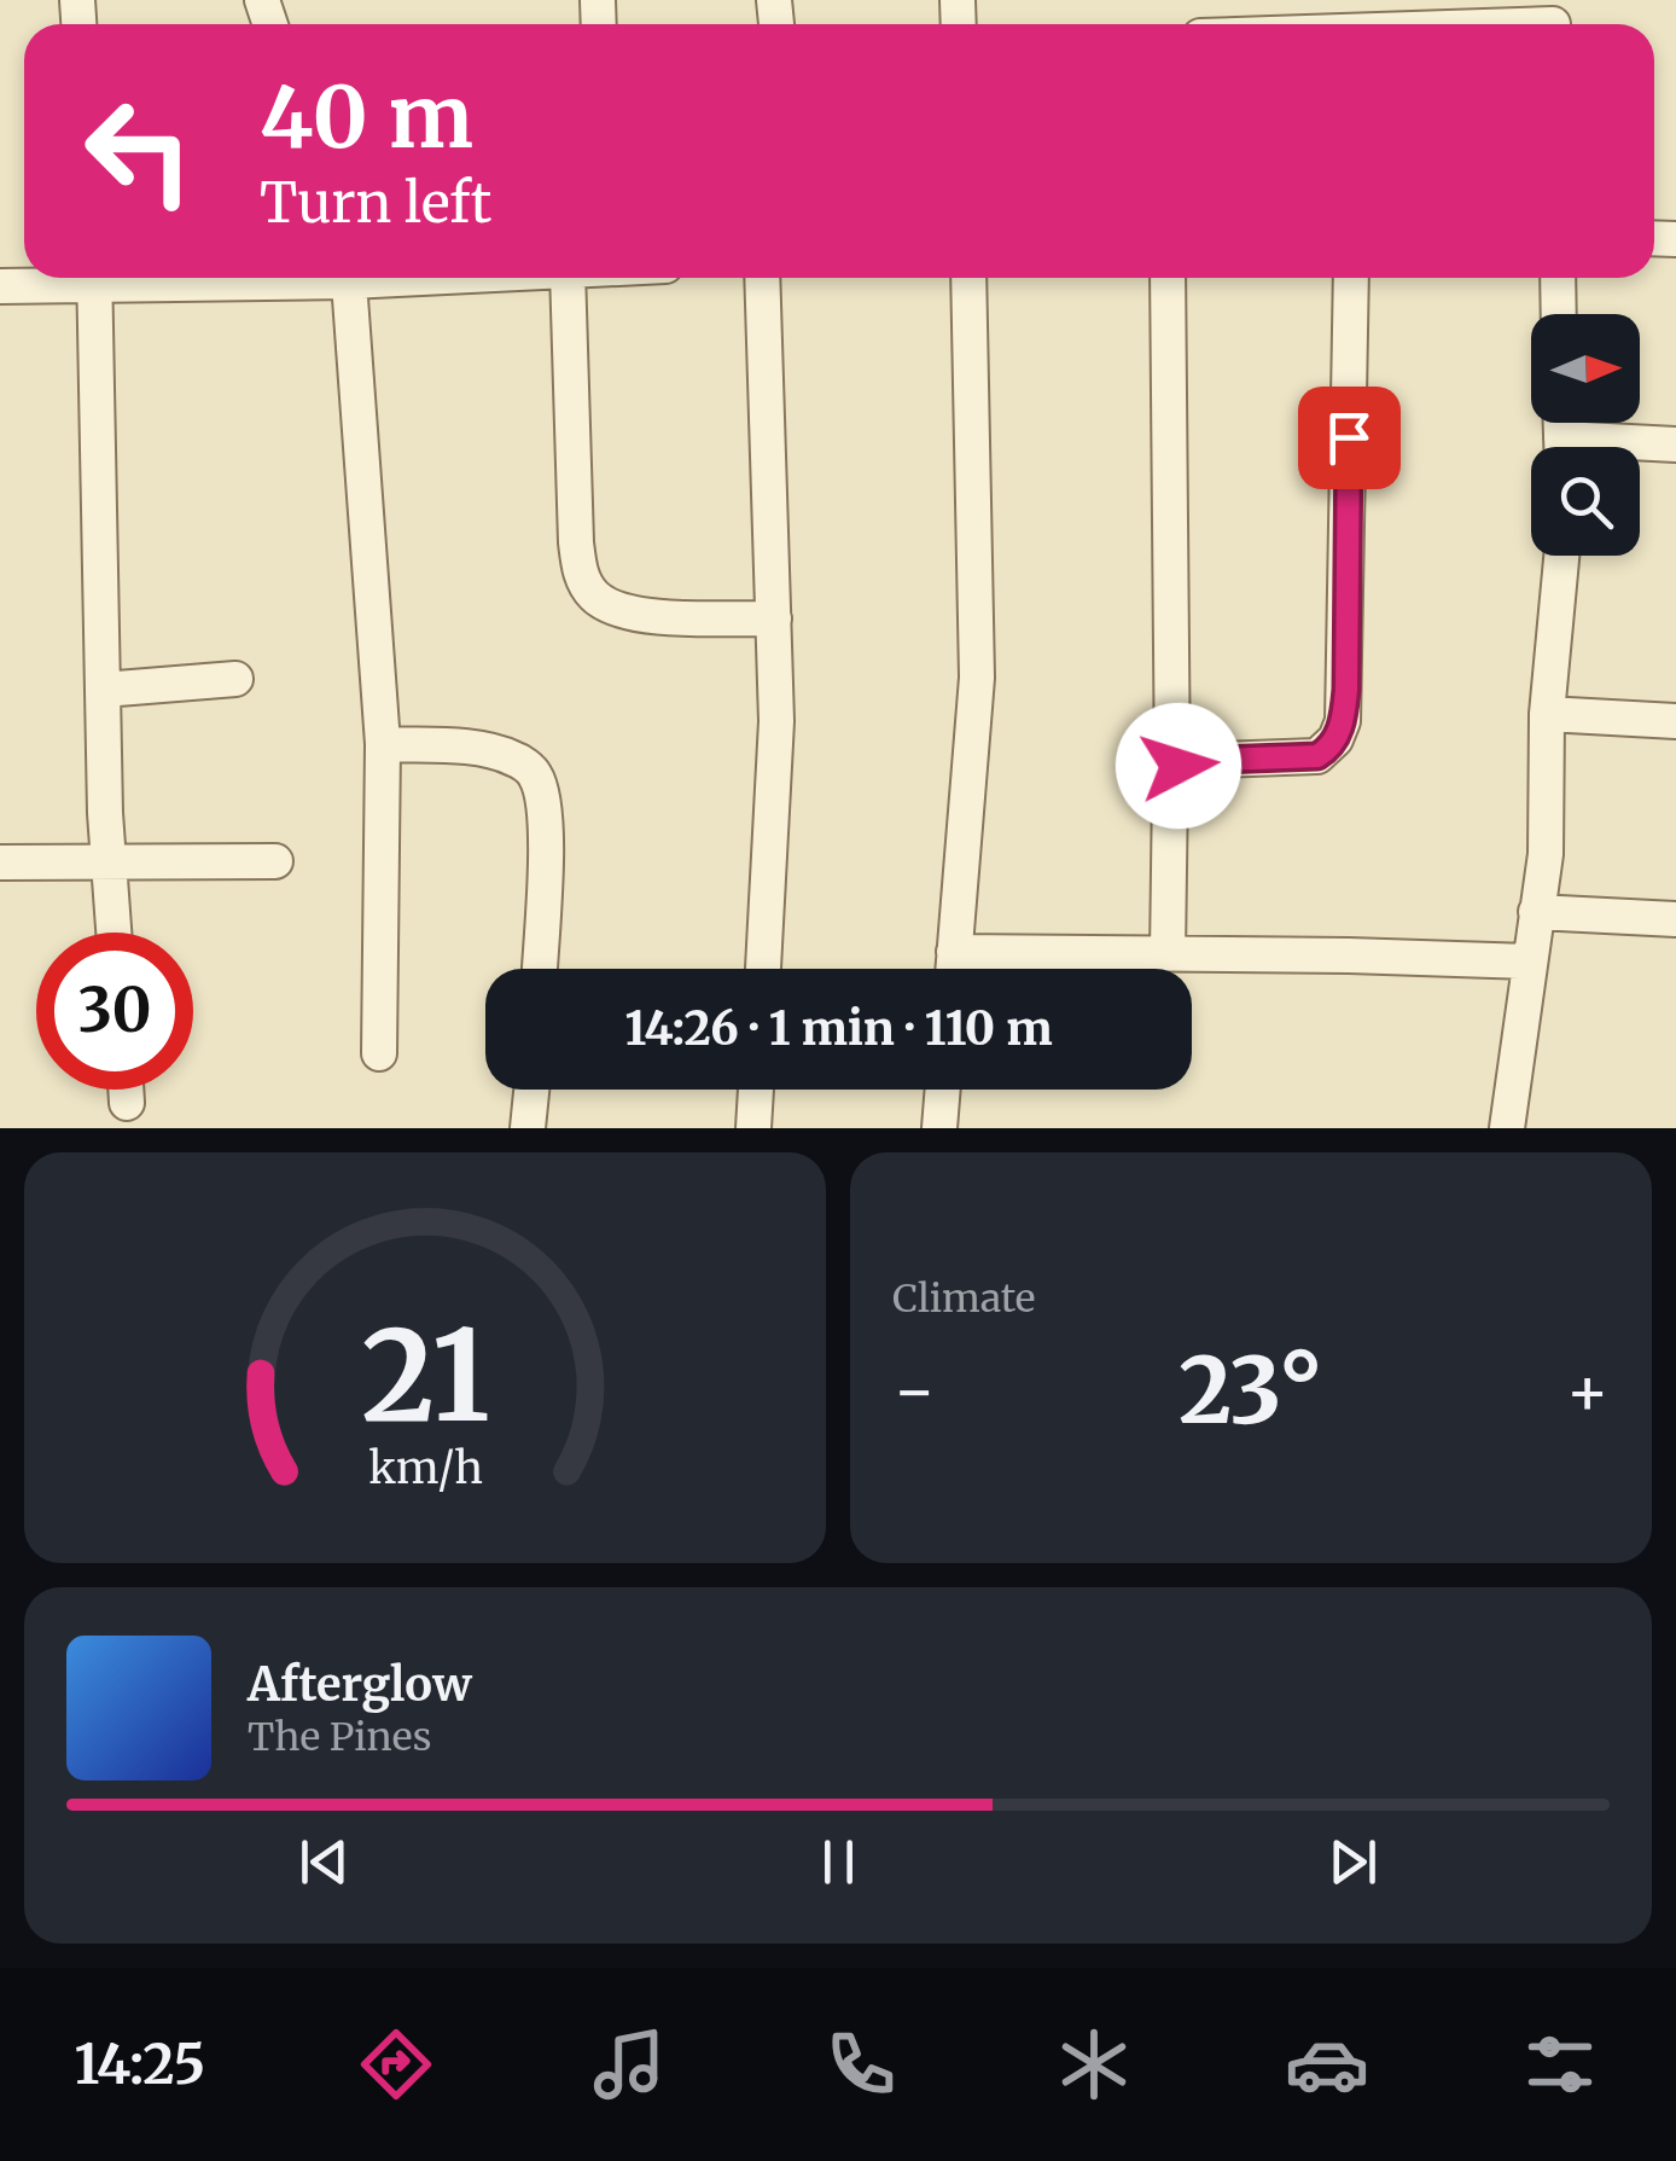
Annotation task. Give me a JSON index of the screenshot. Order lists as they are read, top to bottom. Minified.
{"north":"right","page":{"turn":["40 m","Turn left"],"limit":"30","trip":"14:26 · 1 min · 110 m","tile":"Climate","heat":["−","23°","+"],"song":["Afterglow","The Pines"],"tabs":"14:25","gauge":["21","km/h"]}}
